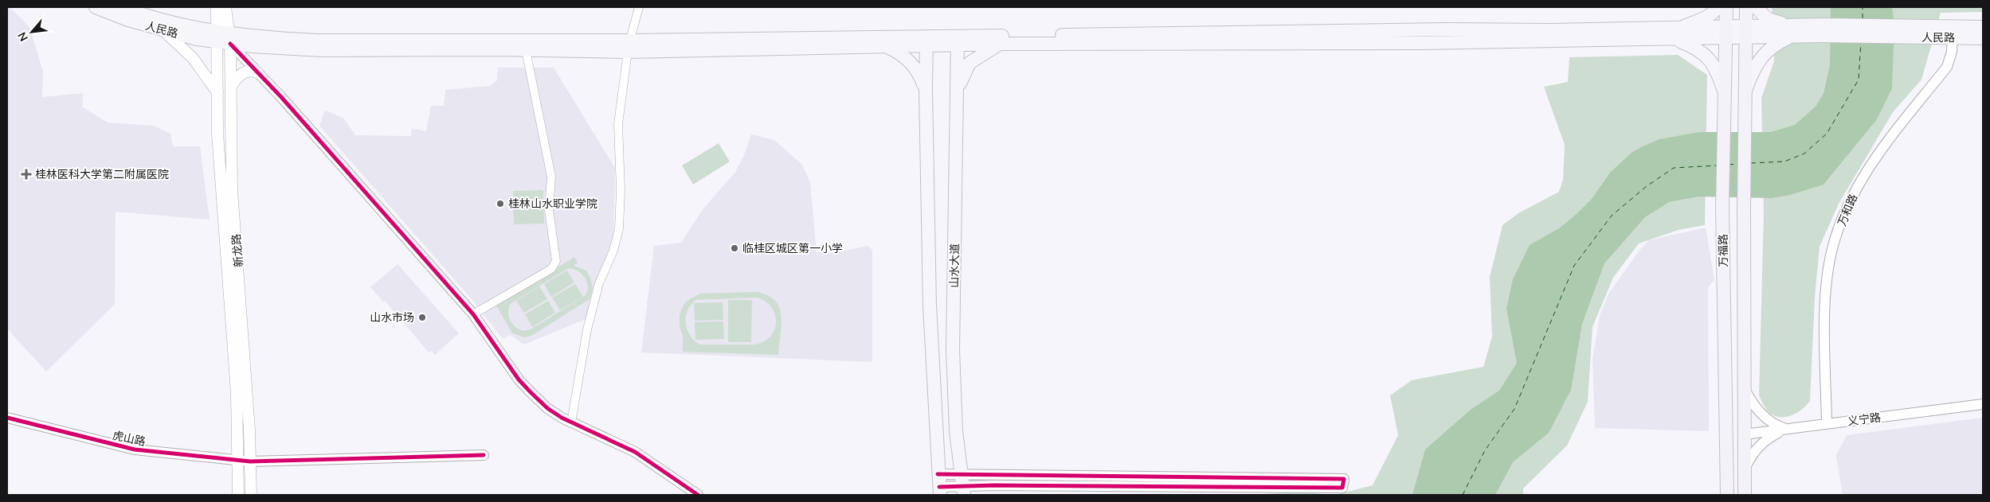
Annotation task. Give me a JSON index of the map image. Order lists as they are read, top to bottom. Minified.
{"streets":{"highway":["万福路"],"main road":["人民路","新龙路","山水大道"],"street":["万和路","义宁路","虎山路"]},"crossings":[["人民路","万和路"],["人民路","新龙路"],["人民路","万福路"],["万和路","义宁路"],["新龙路","虎山路"],["万福路","义宁路"]],"places":{"health":["桂林医科大学第二附属医院"],"other":["桂林山水职业学院","临桂区城区第一小学","山水市场"]},"north":"bottom left"}
